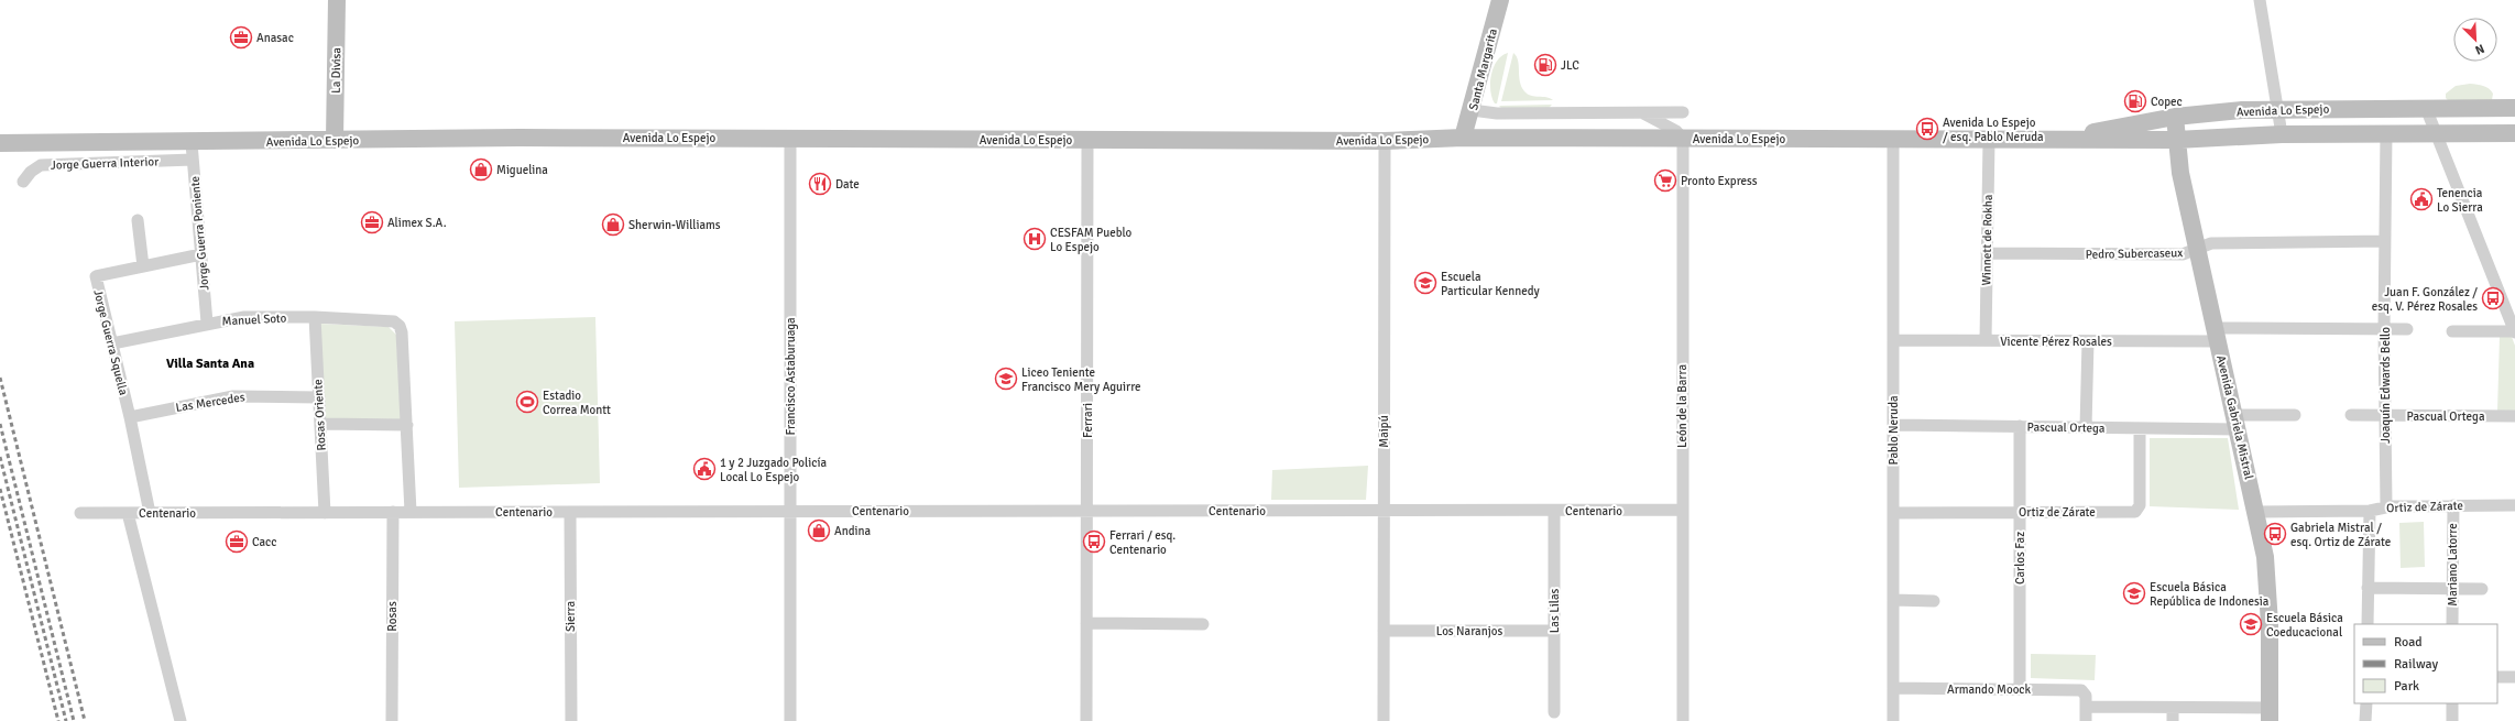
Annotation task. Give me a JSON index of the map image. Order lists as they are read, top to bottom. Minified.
{"streets":{"main road":["Santa Margarita","La Divisa","Avenida Lo Espejo","Avenida Gabriela Mistral"],"street":["Jorge Guerra Interior","Jorge Guerra Poniente","Winnett de Rokha","Pedro Subercaseux","Manuel Soto","Vicente Pérez Rosales","Jorge Guerra Squella","Francisco Astaburuaga","Joaquín Edwards Bello","Las Mercedes","León de la Barra","Rosas Oriente","Pascual Ortega","Ferrari","Pablo Neruda","Maipú","Ortiz de Zárate","Centenario","Carlos Faz","Mariano Latorre","Las Lilas","Rosas","Sierra","Los Naranjos","Armando Moock"]},"crossings":[["Santa Margarita","Avenida Lo Espejo"],["La Divisa","Avenida Lo Espejo"],["Avenida Lo Espejo","Jorge Guerra Interior"],["Avenida Lo Espejo","Jorge Guerra Poniente"],["Avenida Lo Espejo","Winnett de Rokha"],["Avenida Lo Espejo","Francisco Astaburuaga"],["Avenida Lo Espejo","Joaquín Edwards Bello"],["Avenida Lo Espejo","León de la Barra"],["Avenida Lo Espejo","Avenida Gabriela Mistral"],["Avenida Lo Espejo","Ferrari"],["Avenida Lo Espejo","Pablo Neruda"],["Avenida Lo Espejo","Maipú"],["Jorge Guerra Interior","Jorge Guerra Poniente"],["Jorge Guerra Poniente","Manuel Soto"],["Jorge Guerra Poniente","Jorge Guerra Squella"],["Winnett de Rokha","Pedro Subercaseux"],["Winnett de Rokha","Vicente Pérez Rosales"],["Pedro Subercaseux","Joaquín Edwards Bello"],["Pedro Subercaseux","Avenida Gabriela Mistral"],["Manuel Soto","Jorge Guerra Squella"],["Manuel Soto","Rosas Oriente"],["Vicente Pérez Rosales","Joaquín Edwards Bello"],["Vicente Pérez Rosales","Avenida Gabriela Mistral"],["Vicente Pérez Rosales","Pablo Neruda"],["Jorge Guerra Squella","Las Mercedes"],["Jorge Guerra Squella","Centenario"],["Francisco Astaburuaga","Centenario"],["Joaquín Edwards Bello","Pascual Ortega"],["Joaquín Edwards Bello","Ortiz de Zárate"],["Las Mercedes","Rosas Oriente"],["León de la Barra","Centenario"],["Rosas Oriente","Centenario"],["Pascual Ortega","Avenida Gabriela Mistral"],["Pascual Ortega","Pablo Neruda"],["Pascual Ortega","Ortiz de Zárate"],["Pascual Ortega","Carlos Faz"],["Avenida Gabriela Mistral","Ortiz de Zárate"],["Ferrari","Centenario"],["Pablo Neruda","Ortiz de Zárate"],["Pablo Neruda","Armando Moock"],["Maipú","Centenario"],["Maipú","Los Naranjos"],["Ortiz de Zárate","Carlos Faz"],["Ortiz de Zárate","Mariano Latorre"],["Centenario","Las Lilas"],["Centenario","Rosas"],["Centenario","Sierra"],["Carlos Faz","Armando Moock"],["Las Lilas","Los Naranjos"]],"districts":["Villa Santa Ana"],"places":{"office":["Anasac","Alimex S.A.","Cacc"],"fuel station":["JLC","Copec"],"bus stop":["Avenida Lo Espejo / esq. Pablo Neruda","Juan F. González / esq. V. Pérez Rosales","Gabriela Mistral / esq. Ortiz de Zárate","Ferrari / esq. Centenario"],"shop":["Miguelina","Sherwin-Williams","Andina"],"supermarket":["Pronto Express"],"restaurant":["Date"],"public building":["Tenencia Lo Sierra","1 y 2 Juzgado Policía Local Lo Espejo"],"hospital":["CESFAM Pueblo Lo Espejo"],"school or university":["Escuela Particular Kennedy","Liceo Teniente Francisco Mery Aguirre","Escuela Básica República de Indonesia","Escuela Básica Coeducacional"],"sports":["Estadio Correa Montt"]},"legend":["Road","Railway","Park"],"north":"bottom right"}
